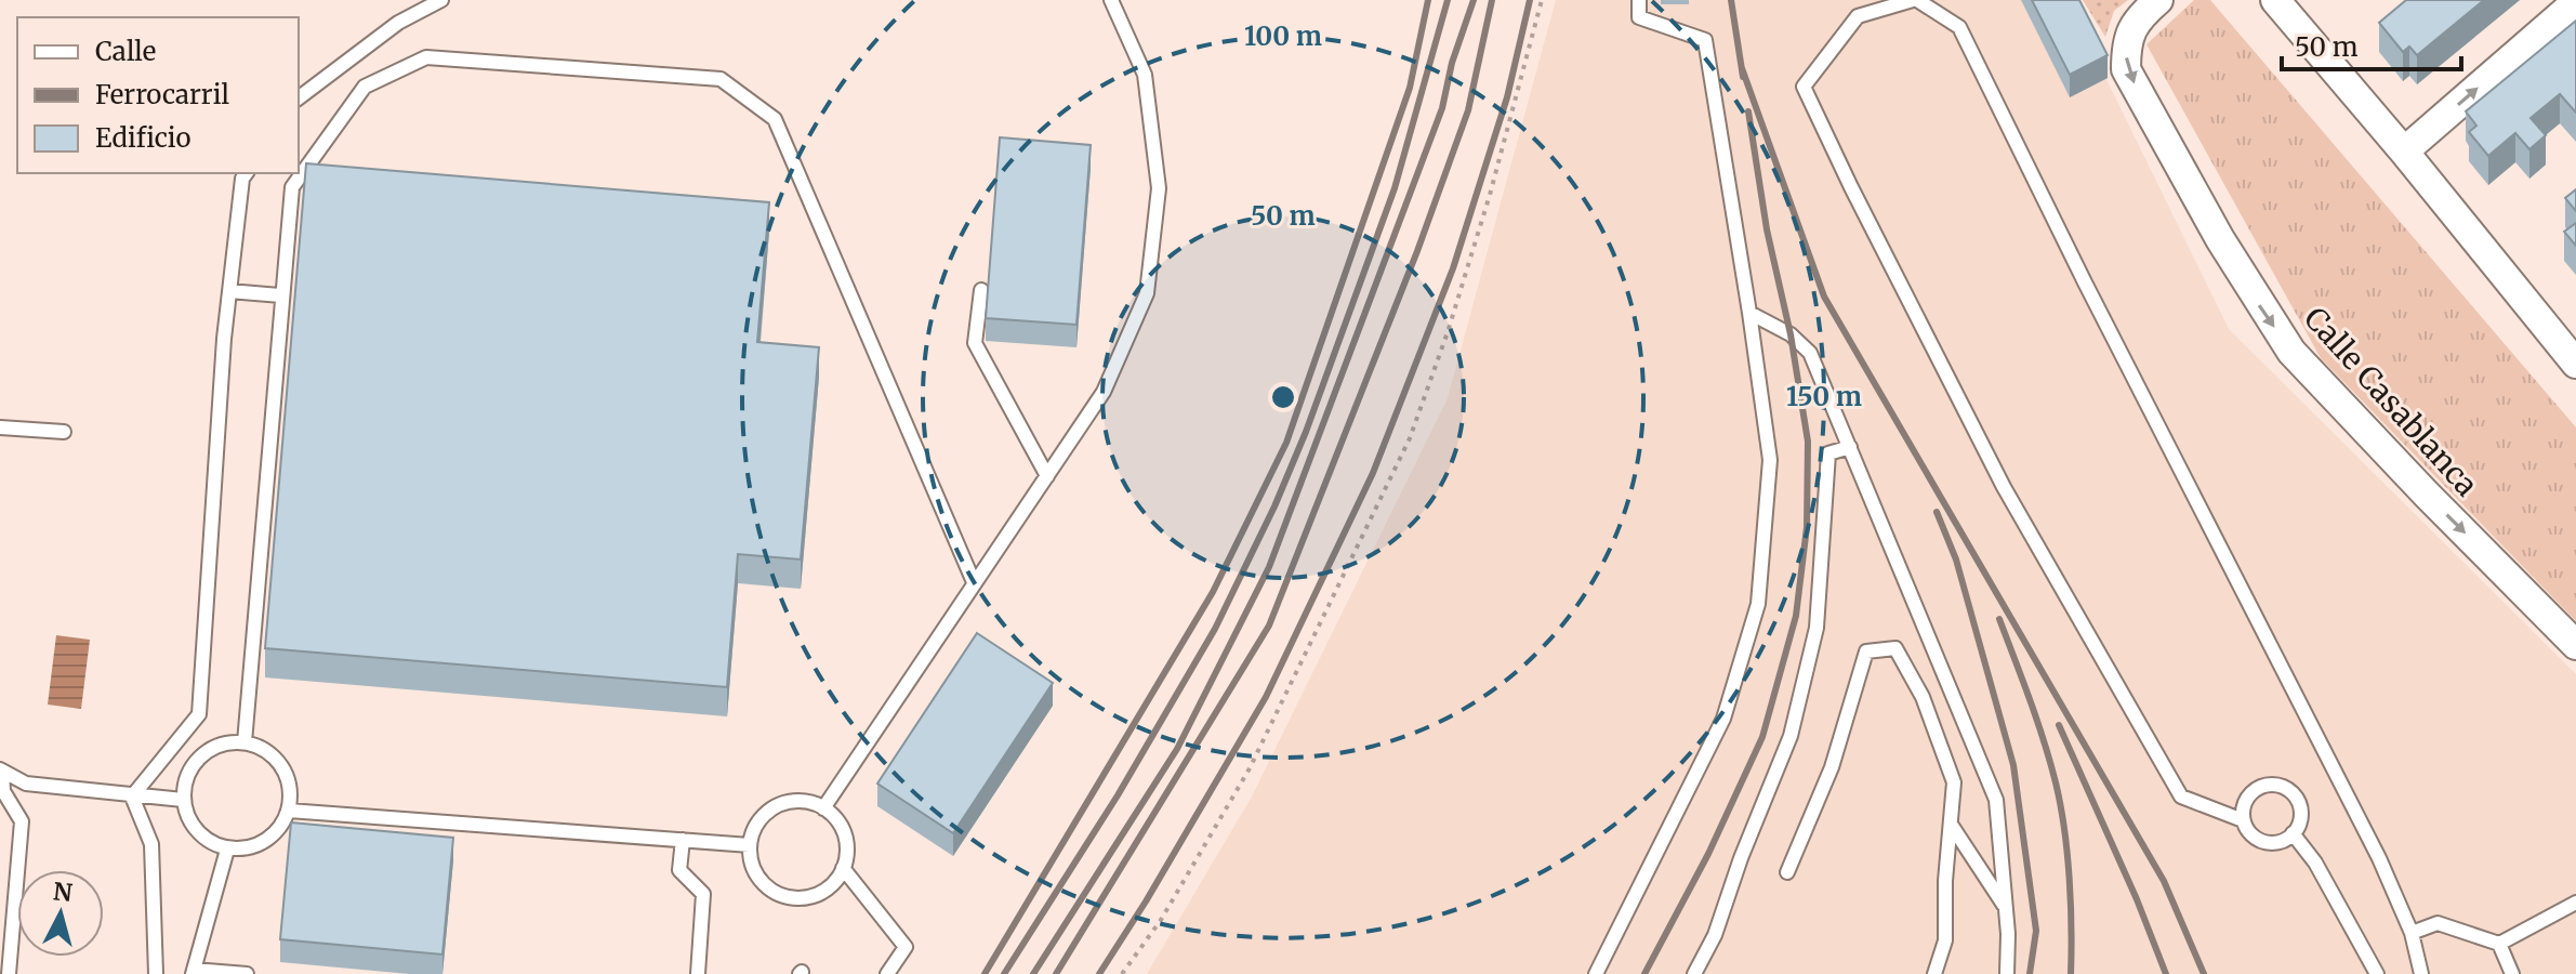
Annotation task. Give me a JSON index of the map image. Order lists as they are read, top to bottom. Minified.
{"streets":{"street":["Calle Casablanca"]},"legend":["Calle","Ferrocarril","Edificio"],"scale_bar":"50 m","north":"top","rings":["100 m","50 m","150 m"]}
